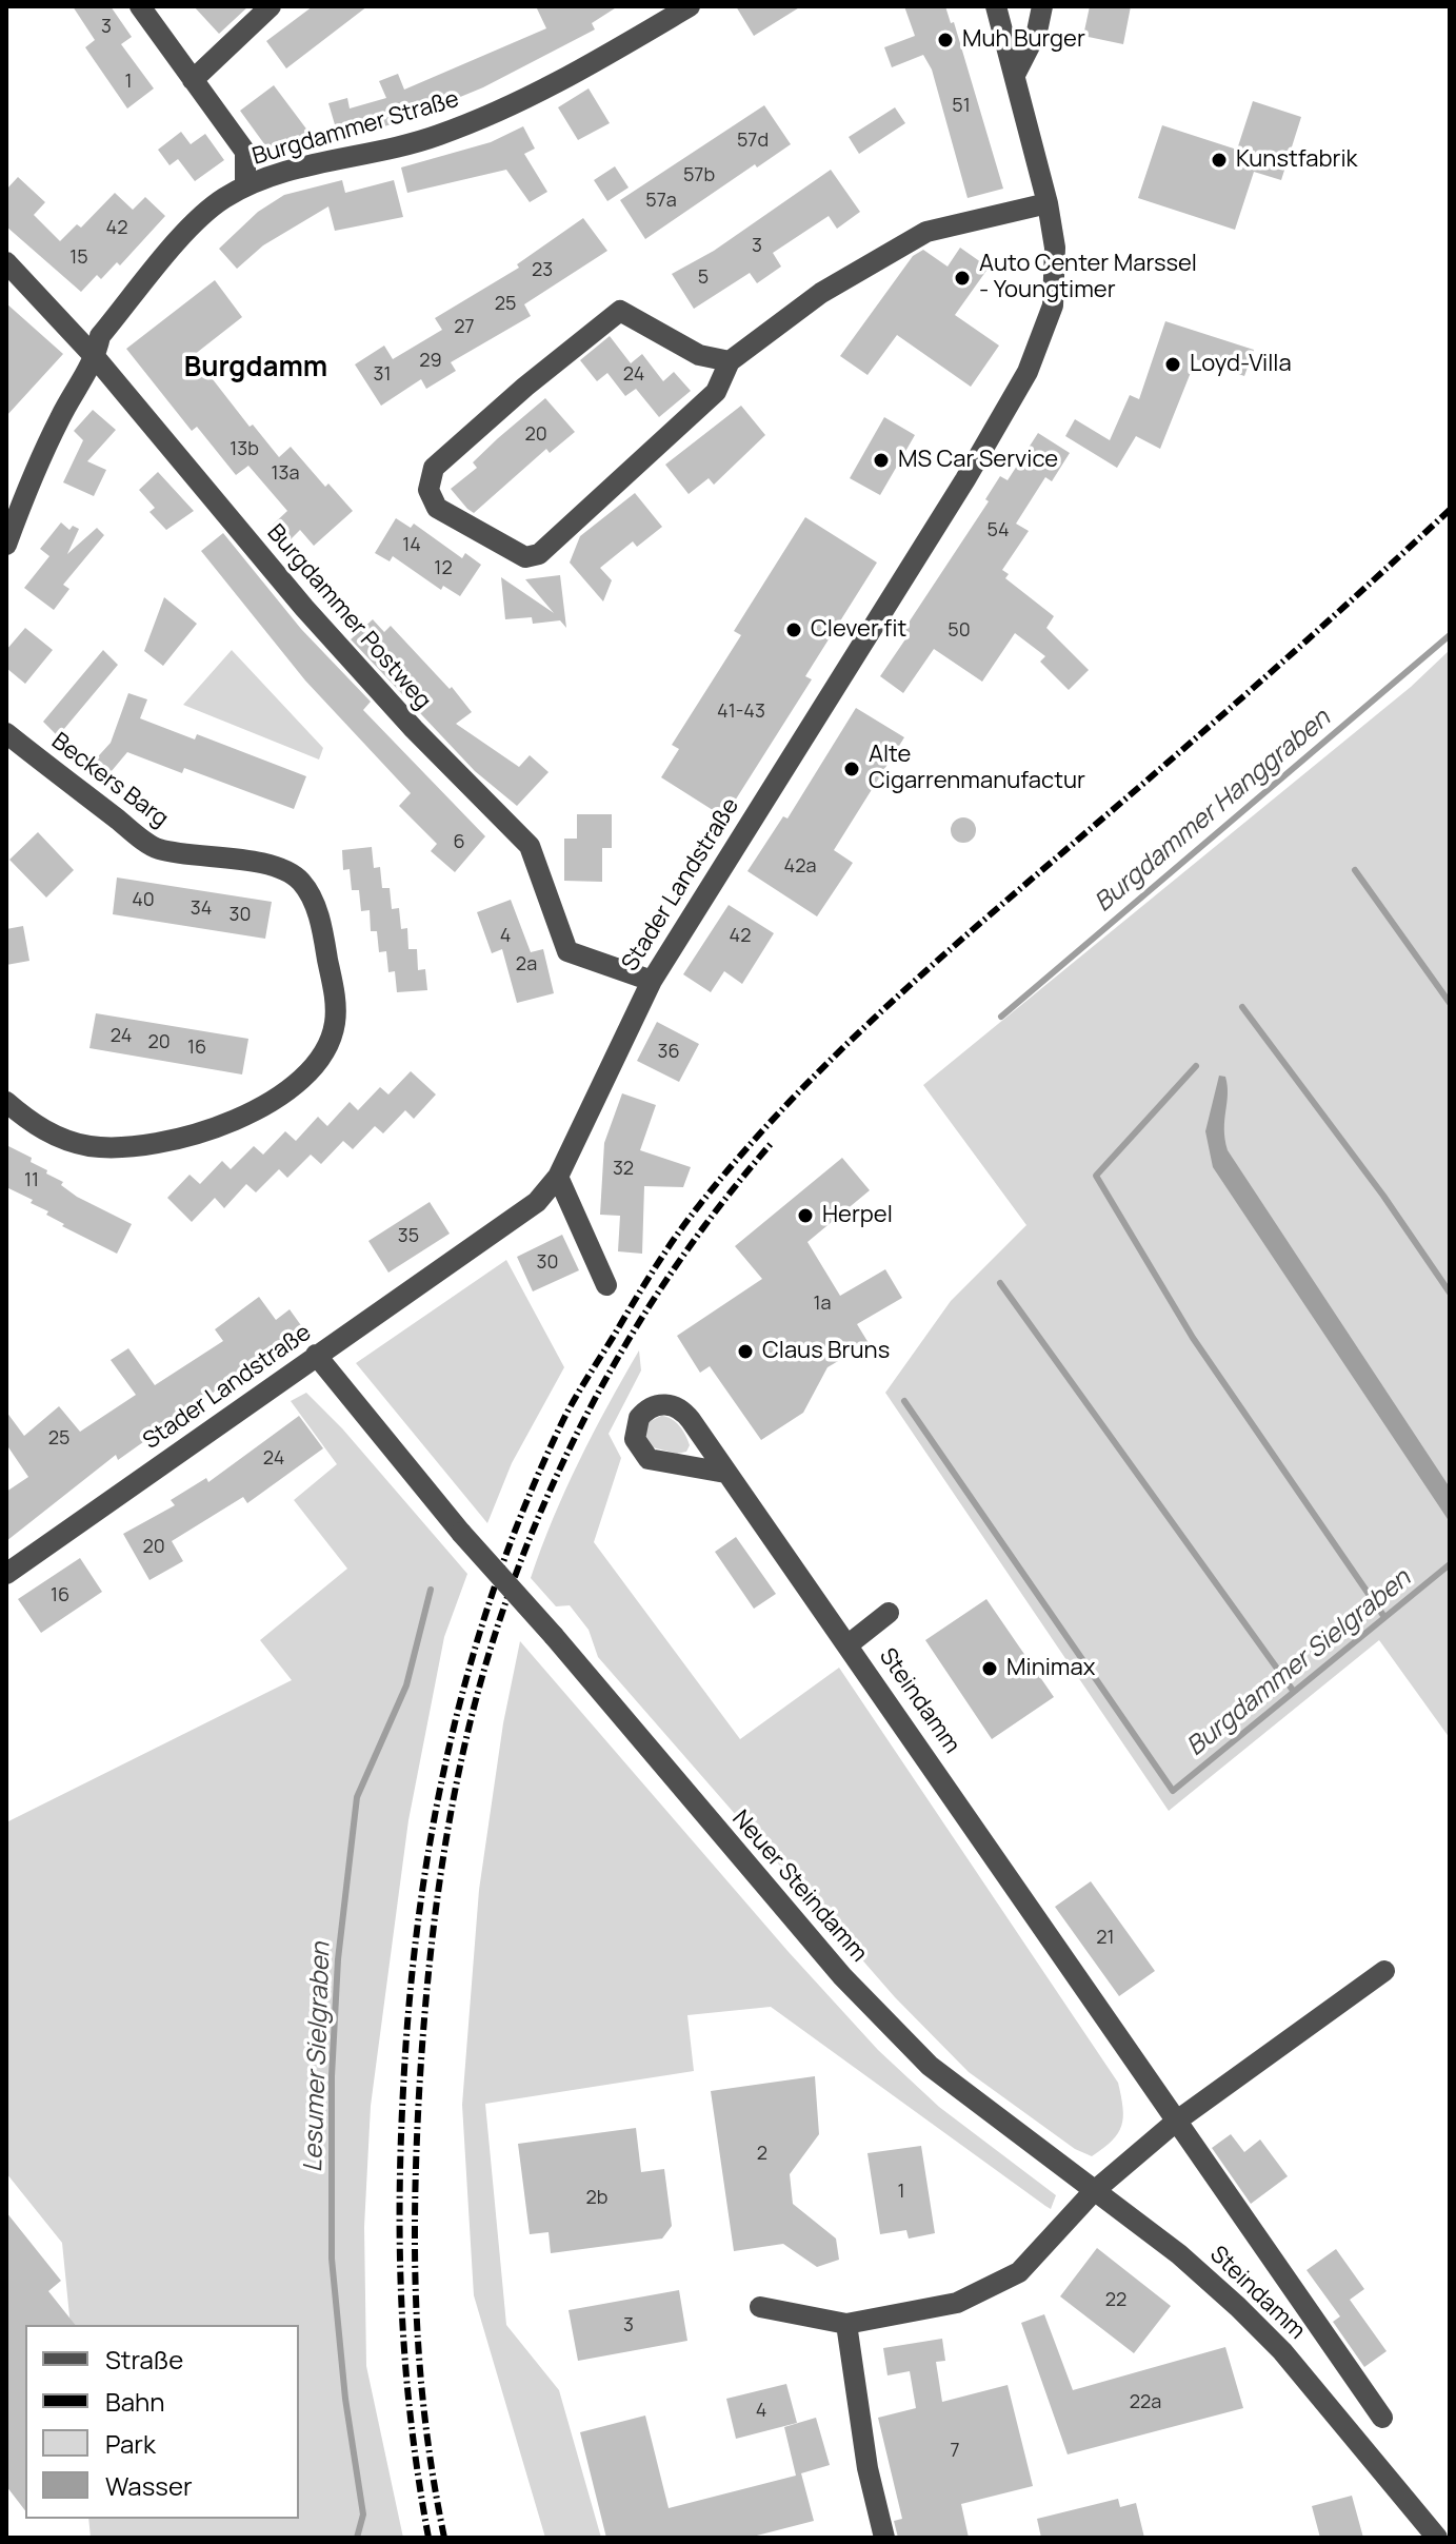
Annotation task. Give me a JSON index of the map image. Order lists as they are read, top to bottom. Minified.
{"streets":{"street":["Burgdammer Straße","Burgdammer Postweg","Beckers Barg","Stader Landstraße","Steindamm","Neuer Steindamm"]},"crossings":[["Burgdammer Straße","Burgdammer Postweg"],["Burgdammer Postweg","Stader Landstraße"],["Stader Landstraße","Neuer Steindamm"],["Steindamm","Neuer Steindamm"]],"districts":["Burgdamm"],"water":["Burgdammer Hanggraben","Burgdammer Sielgraben","Lesumer Sielgraben"],"places":["Muh Burger","Kunstfabrik","Auto Center Marssel - Youngtimer","Loyd-Villa","MS Car Service","Clever fit","Alte Cigarrenmanufactur","Herpel","Claus Bruns","Minimax"],"house_numbers":["3","1","51","57d","57b","57a","42","3","15","23","5","25","27","29","31","24","20","13b","13a","54","14","12","50","41-43","6","42a","40","34","30","4","42","2a","24","20","16","36","32","11","35","30","1a","25","24","20","16","21","2","1","2b","22","3","22a","4","7"],"legend":["Straße","Bahn","Park","Wasser"]}
